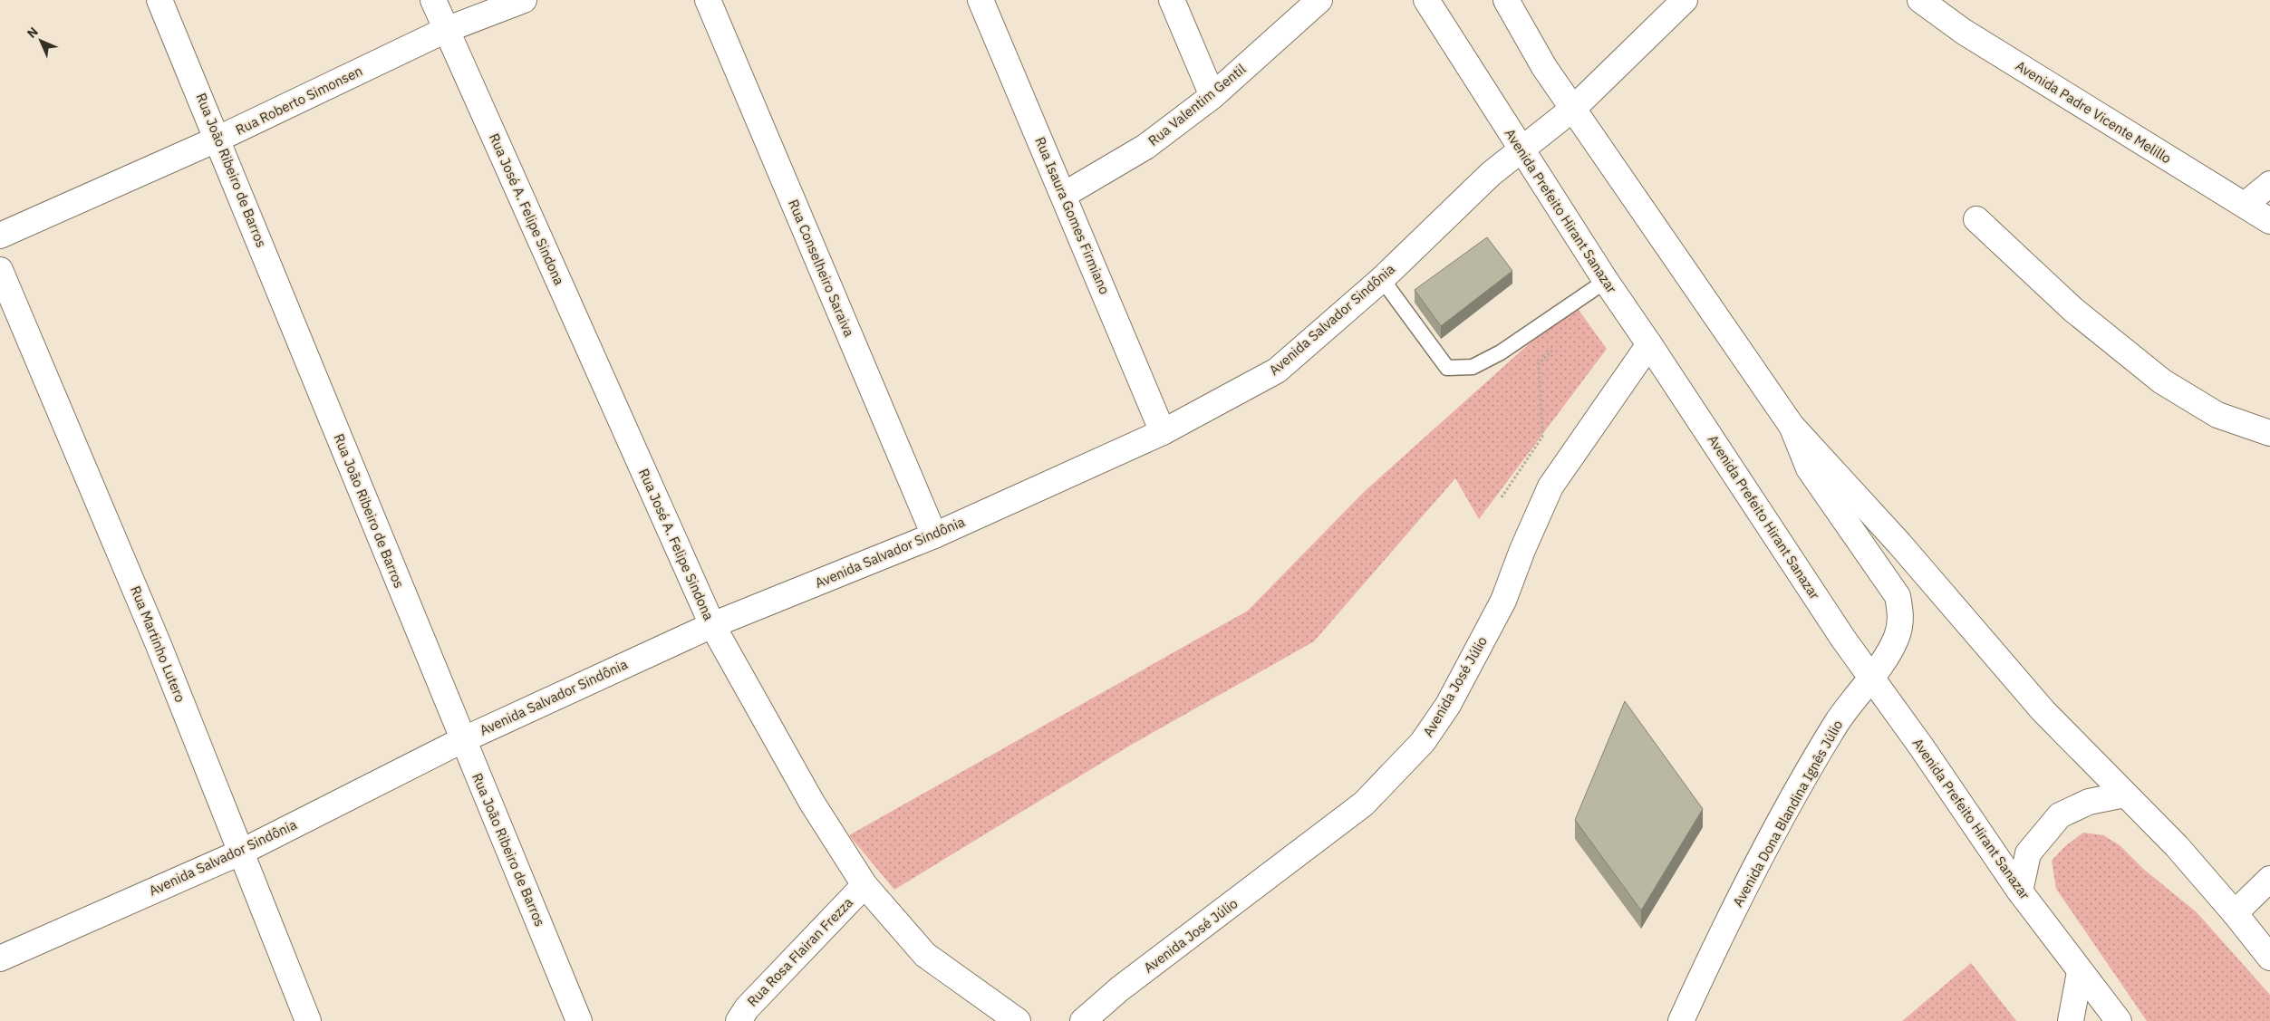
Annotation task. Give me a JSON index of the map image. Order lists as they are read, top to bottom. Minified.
{"streets":{"street":["Rua Roberto Simonsen","Rua Valentim Gentil","Avenida Padre Vicente Melillo","Rua João Ribeiro de Barros","Rua José A. Felipe Sindona","Avenida Prefeito Hirant Sanazar","Rua Isaura Gomes Firmiano","Rua Conselheiro Saraiva","Avenida Salvador Sindônia","Rua Martinho Lutero","Avenida José Júlio","Avenida Dona Blandina Ignês Júlio","Rua Rosa Flairan Frezza"]},"crossings":[["Rua Roberto Simonsen","Rua João Ribeiro de Barros"],["Rua Roberto Simonsen","Rua José A. Felipe Sindona"],["Rua Valentim Gentil","Rua Isaura Gomes Firmiano"],["Rua João Ribeiro de Barros","Avenida Salvador Sindônia"],["Rua José A. Felipe Sindona","Avenida Salvador Sindônia"],["Rua José A. Felipe Sindona","Rua Rosa Flairan Frezza"],["Avenida Prefeito Hirant Sanazar","Avenida Salvador Sindônia"],["Avenida Prefeito Hirant Sanazar","Avenida José Júlio"],["Avenida Prefeito Hirant Sanazar","Avenida Dona Blandina Ignês Júlio"],["Rua Isaura Gomes Firmiano","Avenida Salvador Sindônia"],["Rua Conselheiro Saraiva","Avenida Salvador Sindônia"],["Avenida Salvador Sindônia","Rua Martinho Lutero"]],"north":"top left"}
